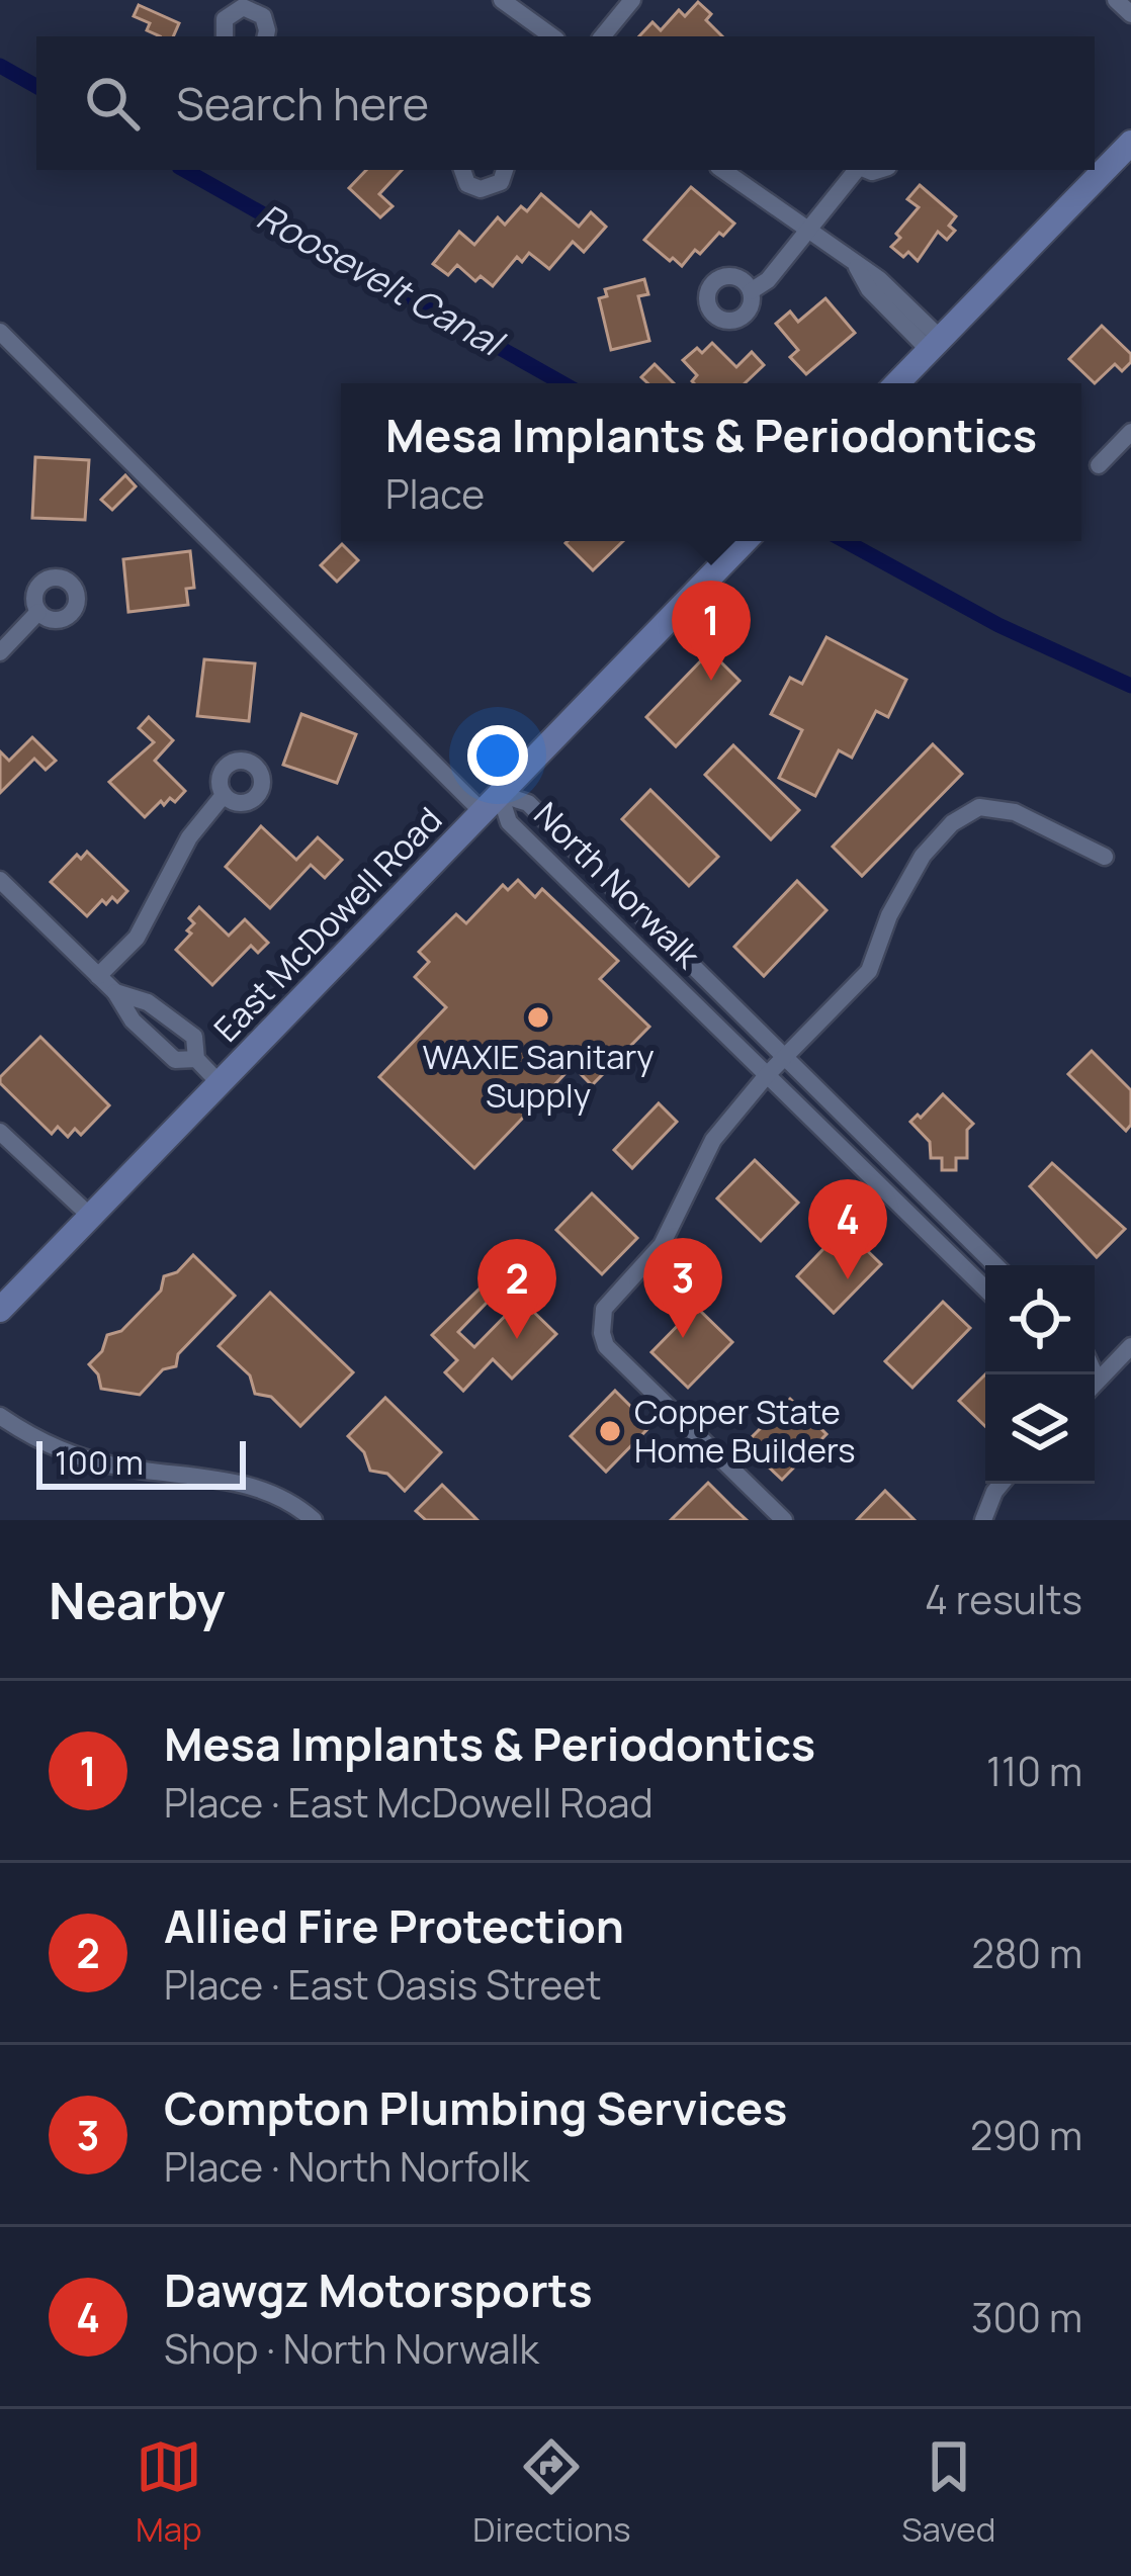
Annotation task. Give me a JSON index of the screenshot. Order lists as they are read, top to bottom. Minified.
{"streets":{"main road":["East McDowell Road"],"street":["North Norwalk"]},"crossings":[["North Norwalk","East McDowell Road"]],"water":["Roosevelt Canal"],"places":["WAXIE Sanitary Supply","Copper State Home Builders"],"scale_bar":"100 m","page":{"search":"Search here","popup":["Mesa Implants & Periodontics","Place"],"pins":["1","4","3","2"],"scale":"100 m","heading":["Nearby","4 results"],"list":[{"mark":"1","name":"Mesa Implants & Periodontics","note":"Place · East McDowell Road","value":"110 m"},{"mark":"2","name":"Allied Fire Protection","note":"Place · East Oasis Street","value":"280 m"},{"mark":"3","name":"Compton Plumbing Services","note":"Place · North Norfolk","value":"290 m"},{"mark":"4","name":"Dawgz Motorsports","note":"Shop · North Norwalk","value":"300 m"}],"nav":["Map","Directions","Saved"]}}
